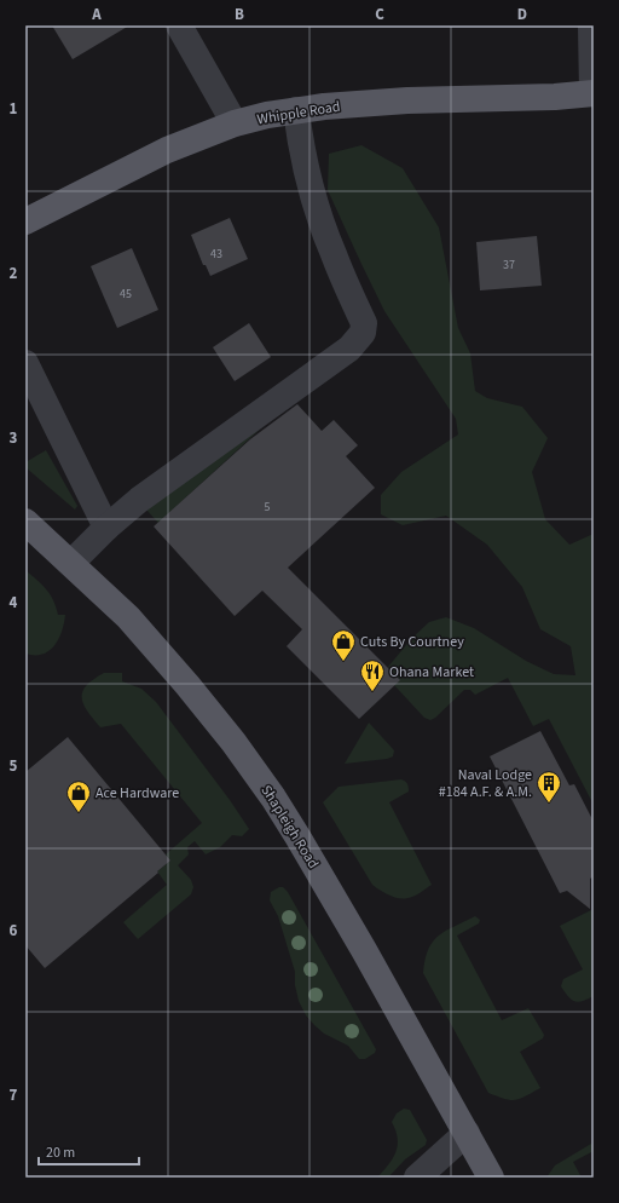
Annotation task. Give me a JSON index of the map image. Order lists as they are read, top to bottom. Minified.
{"streets":{"main road":["Whipple Road","Shapleigh Road"]},"places":{"shop":["Cuts By Courtney","Ace Hardware"],"restaurant":["Ohana Market"],"building":["Naval Lodge #184 A.F. & A.M."]},"house_numbers":["43","37","45","5"],"scale_bar":"20 m","grid":{"columns":["A","B","C","D"],"rows":["1","2","3","4","5","6","7"]}}
